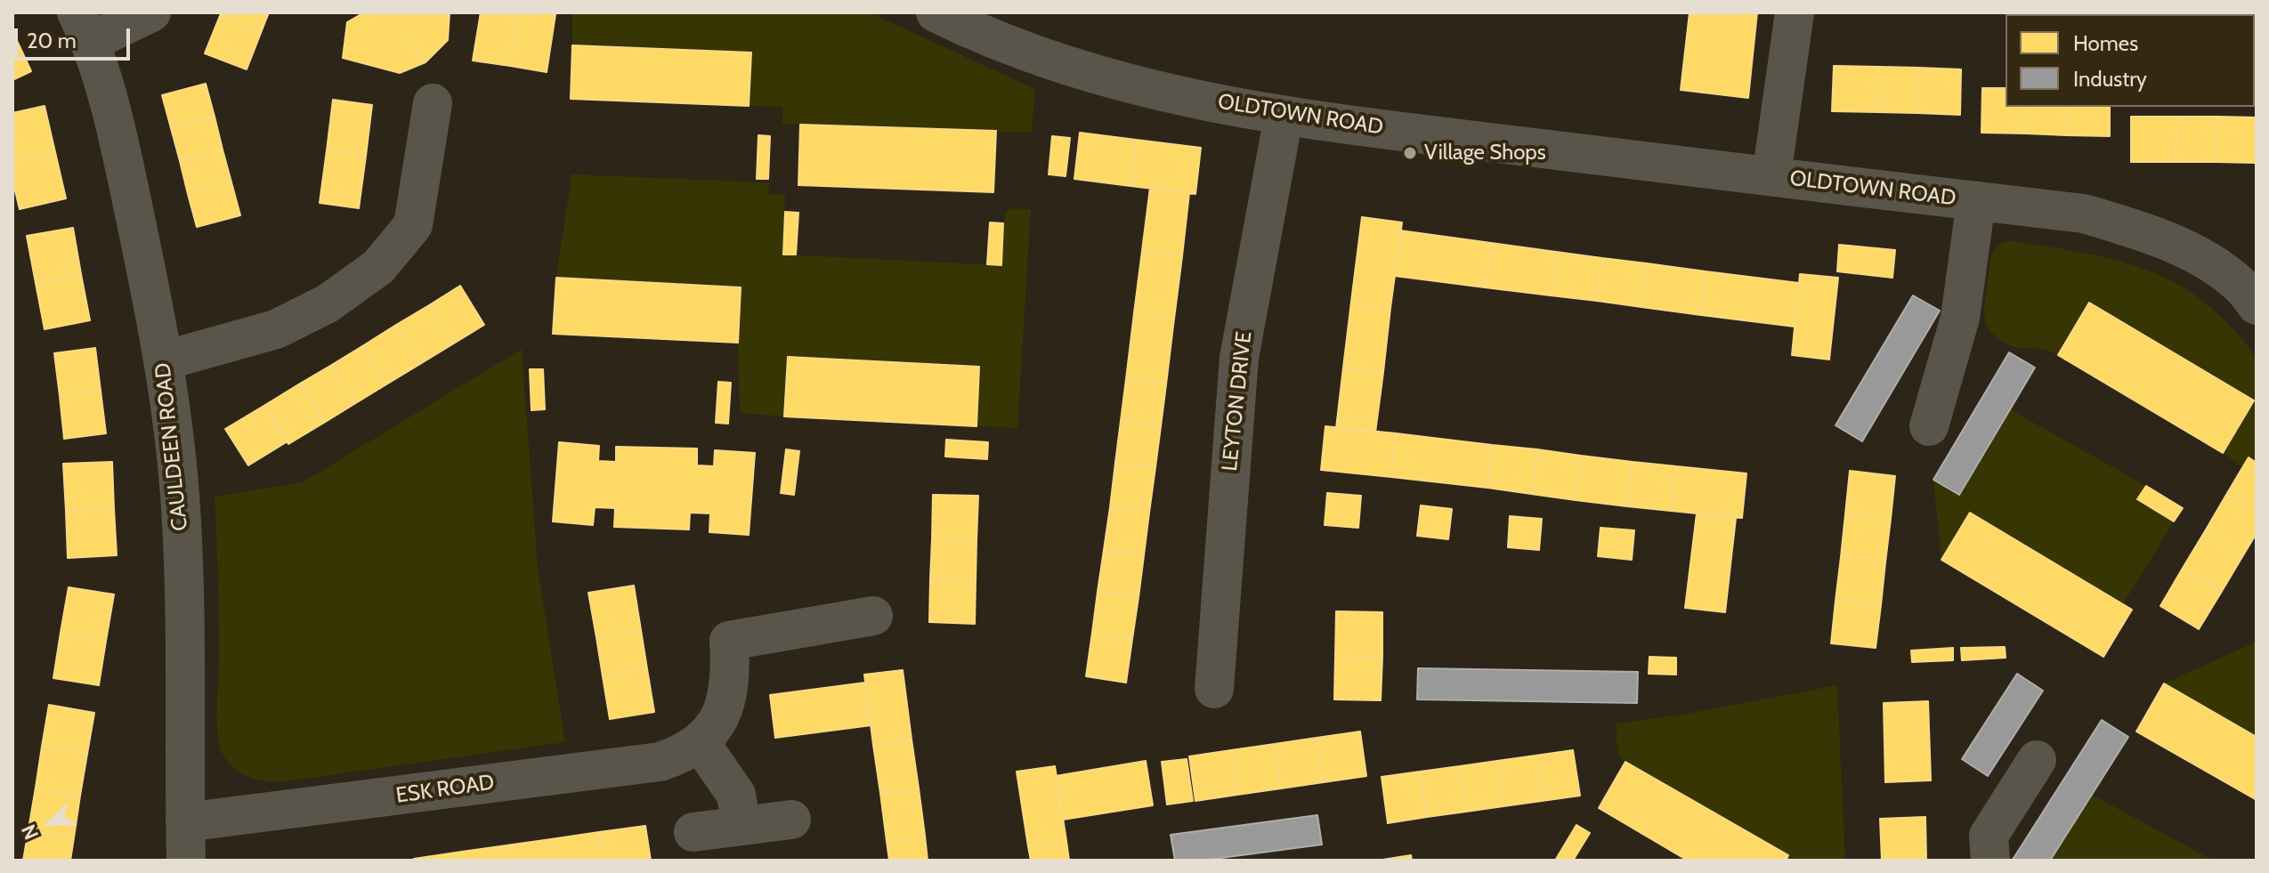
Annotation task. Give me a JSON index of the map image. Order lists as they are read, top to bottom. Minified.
{"streets":{"street":["OLDTOWN ROAD","LEYTON DRIVE","CAULDEEN ROAD","ESK ROAD"]},"crossings":[["OLDTOWN ROAD","LEYTON DRIVE"],["CAULDEEN ROAD","ESK ROAD"]],"places":["Village Shops"],"legend":["Homes","Industry"],"scale_bar":"20 m","north":"bottom left"}
